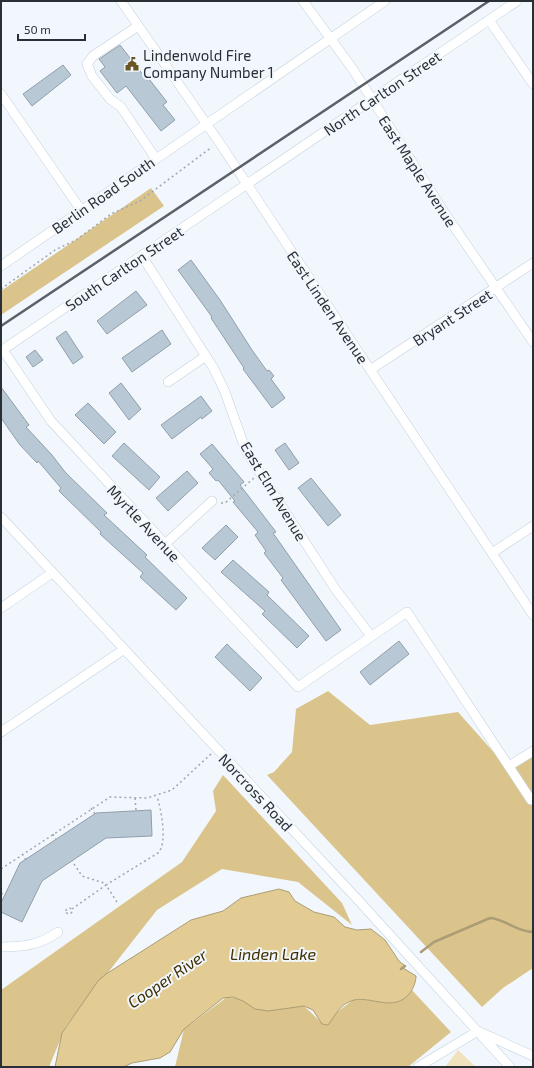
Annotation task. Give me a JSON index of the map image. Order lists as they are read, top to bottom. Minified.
{"streets":{"street":["North Carlton Street","East Maple Avenue","Berlin Road South","South Carlton Street","East Linden Avenue","Bryant Street","East Elm Avenue","Myrtle Avenue","Norcross Road"]},"crossings":[["North Carlton Street","East Maple Avenue"],["North Carlton Street","South Carlton Street"],["North Carlton Street","East Linden Avenue"],["East Maple Avenue","Berlin Road South"],["East Maple Avenue","Bryant Street"],["Berlin Road South","East Linden Avenue"],["South Carlton Street","East Linden Avenue"],["South Carlton Street","East Elm Avenue"],["South Carlton Street","Myrtle Avenue"],["East Linden Avenue","Bryant Street"],["East Elm Avenue","Myrtle Avenue"]],"water":["Linden Lake","Cooper River"],"places":{"public building":["Lindenwold Fire Company Number 1"]},"scale_bar":"50 m"}
